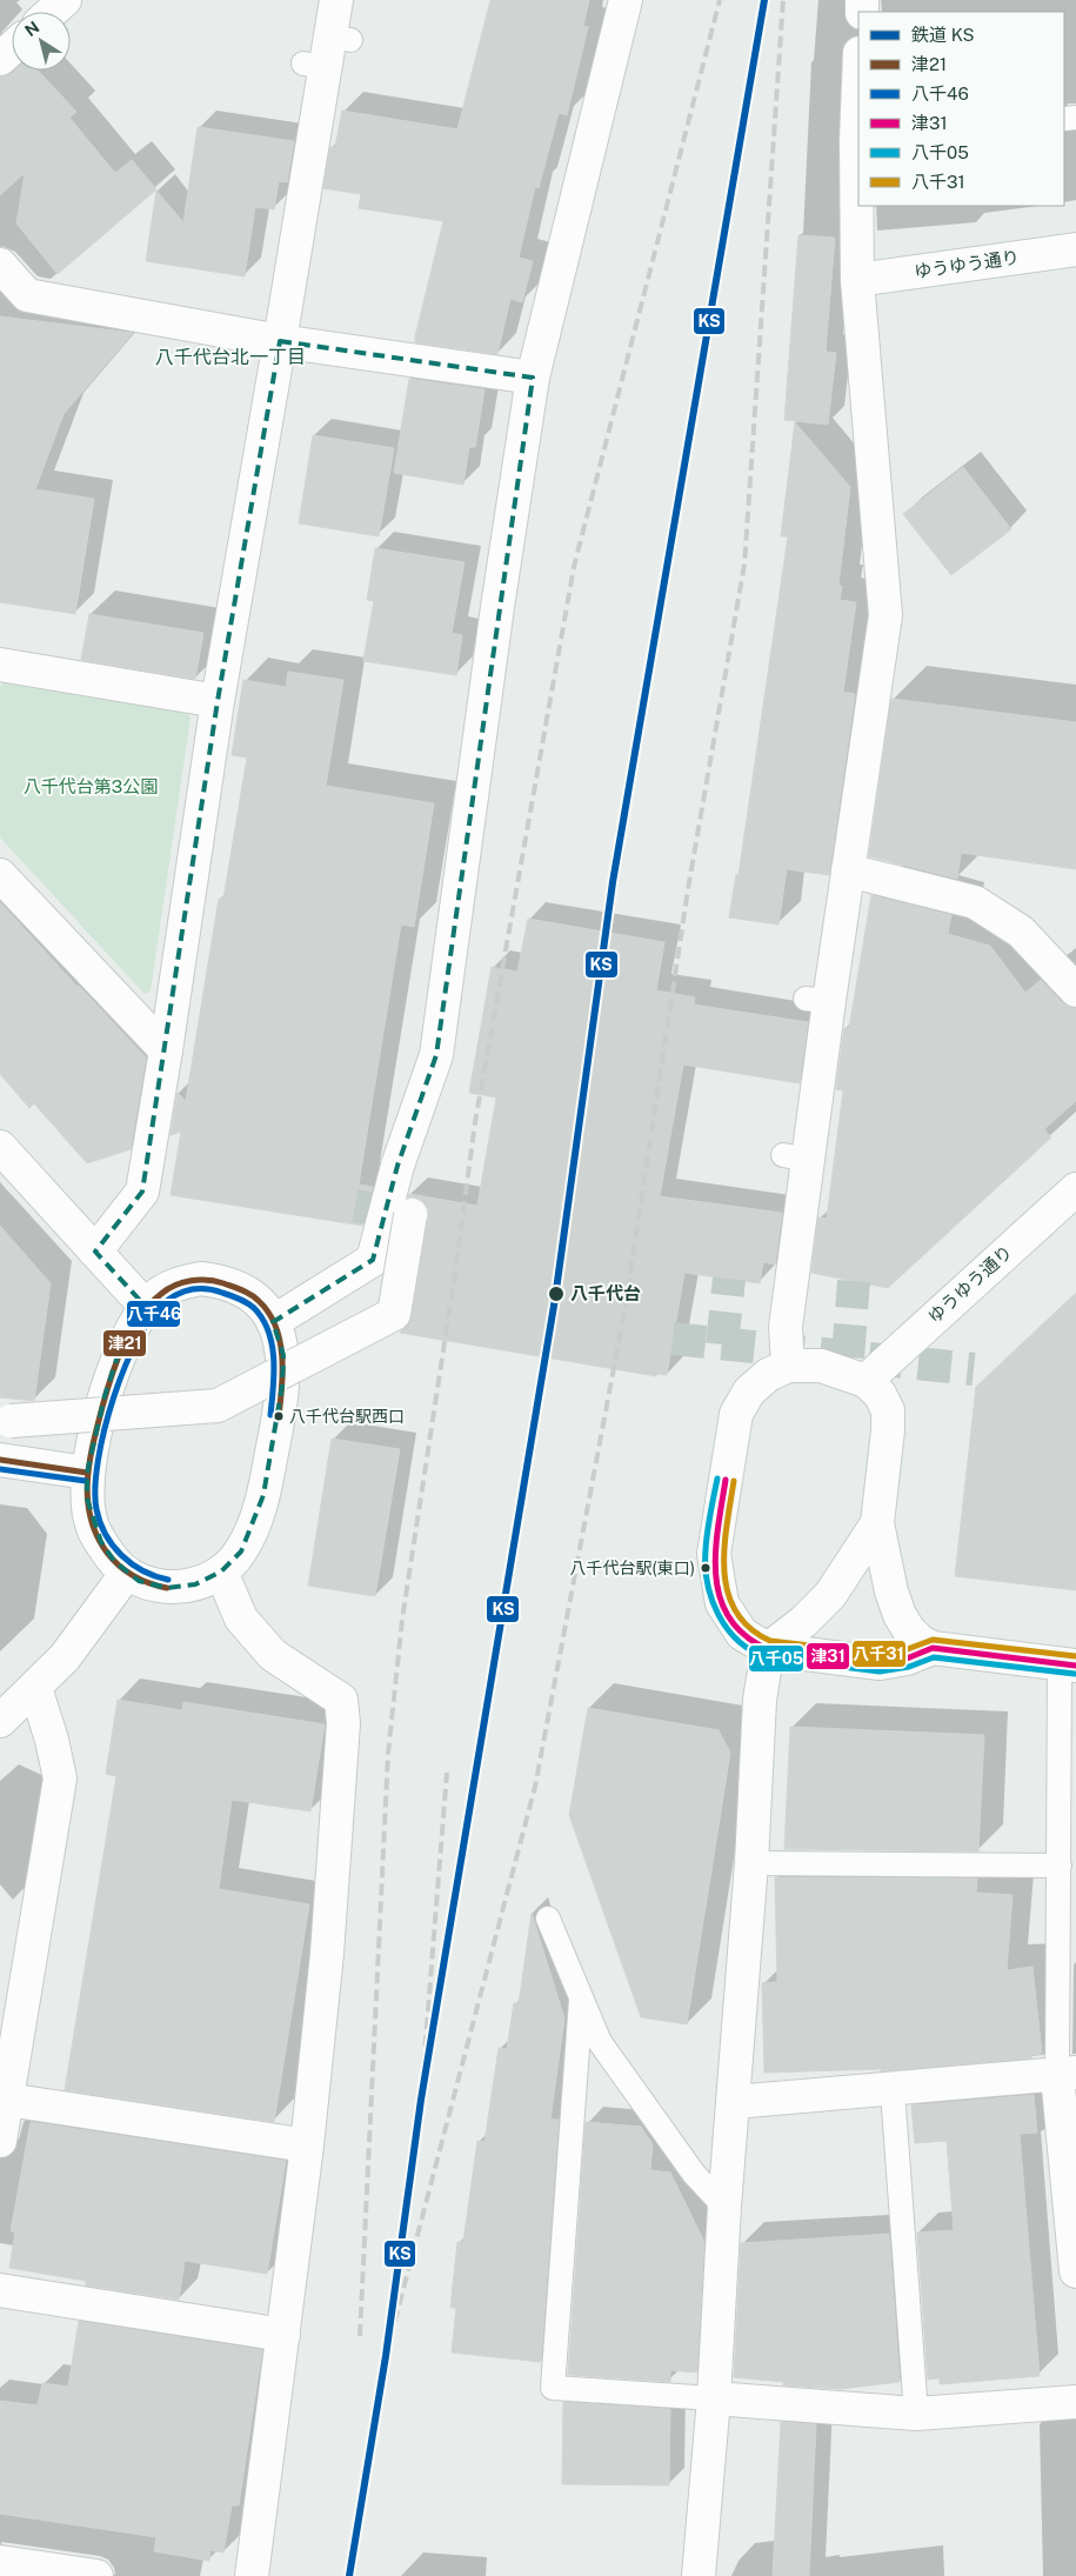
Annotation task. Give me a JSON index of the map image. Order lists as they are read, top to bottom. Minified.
{"streets":{"street":["ゆうゆう通り"]},"districts":["八千代台北一丁目"],"parks":["八千代台第3公園"],"places":["八千代台","八千代台駅西口","八千代台駅(東口)"],"lines":["rail line KS","transit line 津21","transit line 八千46","transit line 八千05","transit line 津31","transit line 八千31"],"legend":["鉄道 KS","津21","八千46","津31","八千05","八千31"],"north":"top left"}
